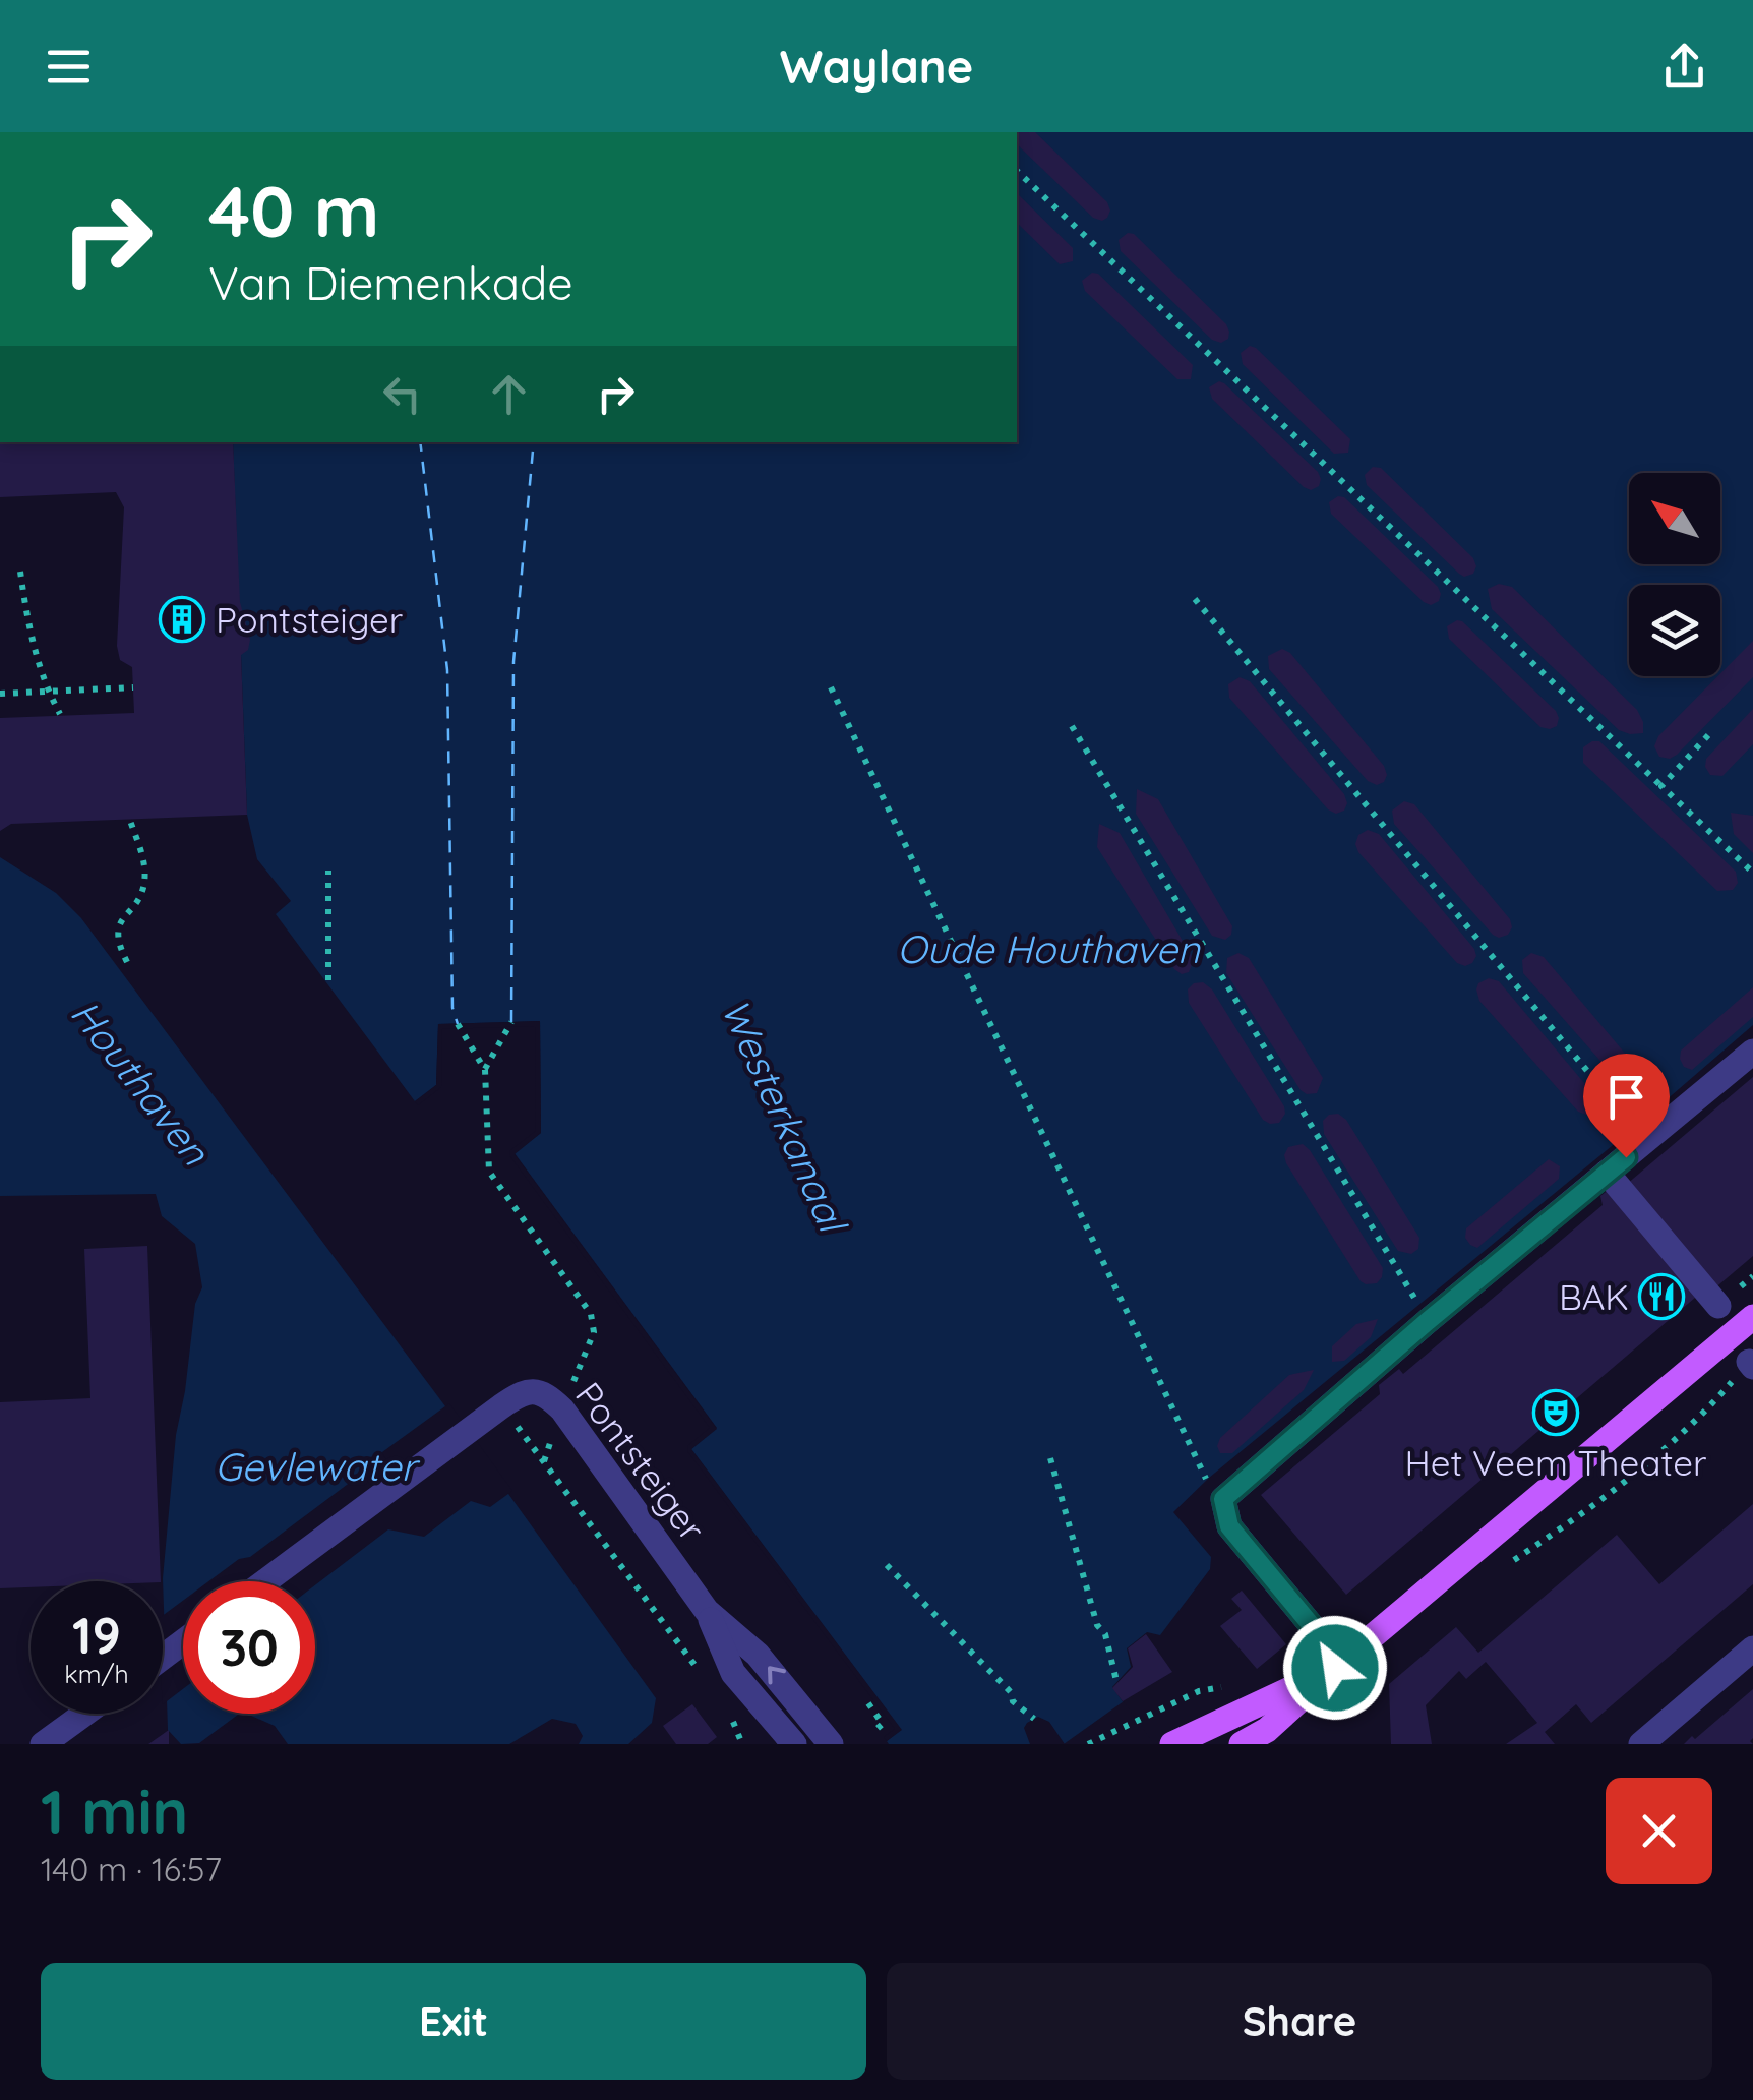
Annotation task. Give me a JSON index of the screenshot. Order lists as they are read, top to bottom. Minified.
{"streets":{"street":["Pontsteiger"]},"water":["Oude Houthaven","Houthaven","Westerkanaal","Gevlewater"],"places":{"building":["Pontsteiger"],"restaurant":["BAK"],"theatre":["Het Veem Theater"]},"north":"top left","page":{"header":"Waylane","turn":["40 m","Van Diemenkade"],"speed":"19 km/h","limit":"30","heading":["1 min","140 m · 16:57"],"buttons":["Exit","Share"]}}
